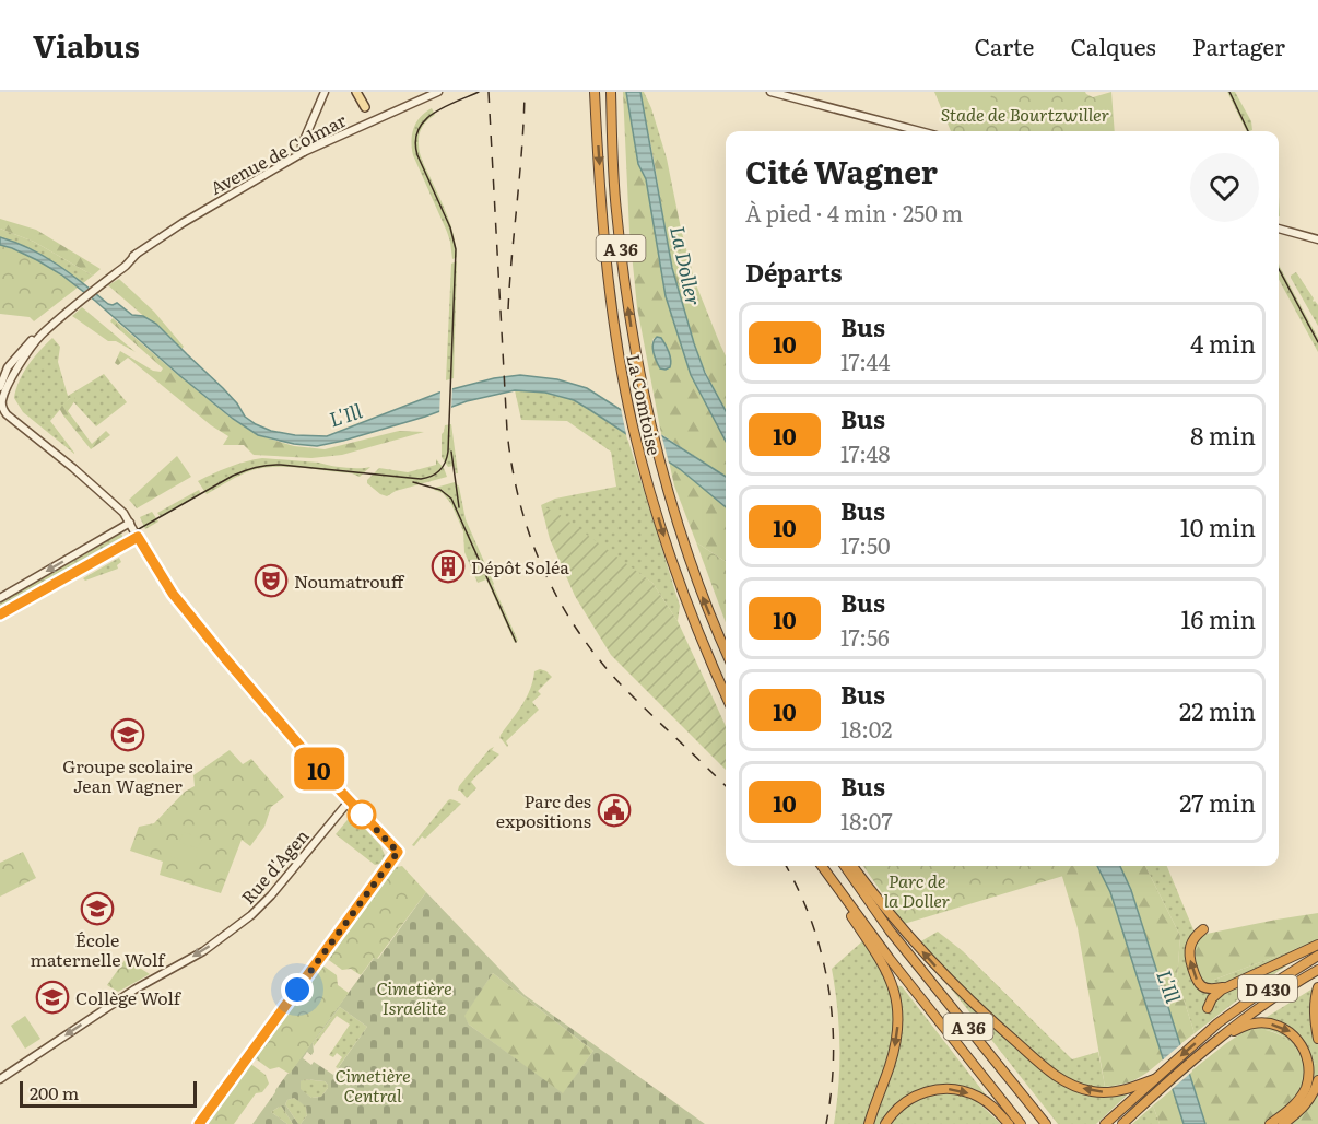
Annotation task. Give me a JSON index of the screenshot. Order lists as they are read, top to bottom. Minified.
{"streets":{"highway":["A 36","La Comtoise","D 430"],"main road":["Avenue de Colmar","Rue d'Agen"]},"one_way":["Rue d'Agen"],"water":["La Doller","L'Ill"],"parks":["Stade de Bourtzwiller","Parc de la Doller","Cimetière Israélite","Cimetière Central"],"places":{"building":["Dépôt Soléa"],"theatre":["Noumatrouff"],"school or university":["Groupe scolaire Jean Wagner","École maternelle Wolf","Collège Wolf"],"public building":["Parc des expositions"]},"lines":["bus line 10"],"scale_bar":"200 m","page":{"header":"Viabus","nav":["Carte","Calques","Partager"],"on_map":"10","heading":[["Cité Wagner","À pied · 4 min · 250 m"],"Départs"],"list":[{"mark":"10","name":"Bus","note":"17:44","value":"4 min"},{"mark":"10","name":"Bus","note":"17:48","value":"8 min"},{"mark":"10","name":"Bus","note":"17:50","value":"10 min"},{"mark":"10","name":"Bus","note":"17:56","value":"16 min"},{"mark":"10","name":"Bus","note":"18:02","value":"22 min"},{"mark":"10","name":"Bus","note":"18:07","value":"27 min"}],"scale":"200 m"}}
